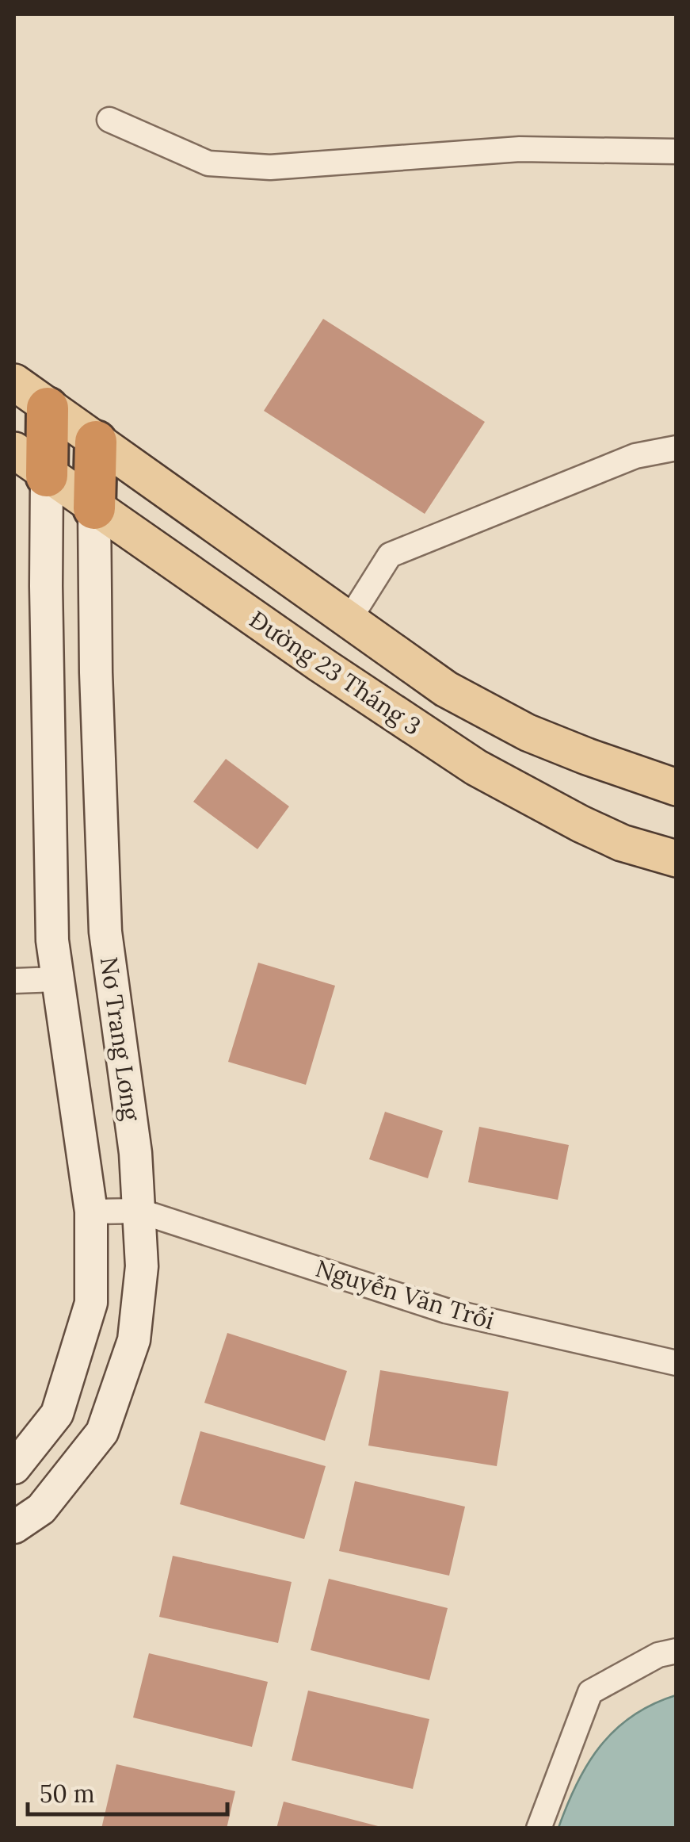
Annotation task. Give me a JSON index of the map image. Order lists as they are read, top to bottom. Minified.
{"streets":{"main road":["Đường 23 Tháng 3"],"street":["Nơ Trang Lơng","Nguyễn Văn Trỗi"]},"crossings":[["Đường 23 Tháng 3","Nơ Trang Lơng"],["Nơ Trang Lơng","Nguyễn Văn Trỗi"]],"scale_bar":"50 m"}
